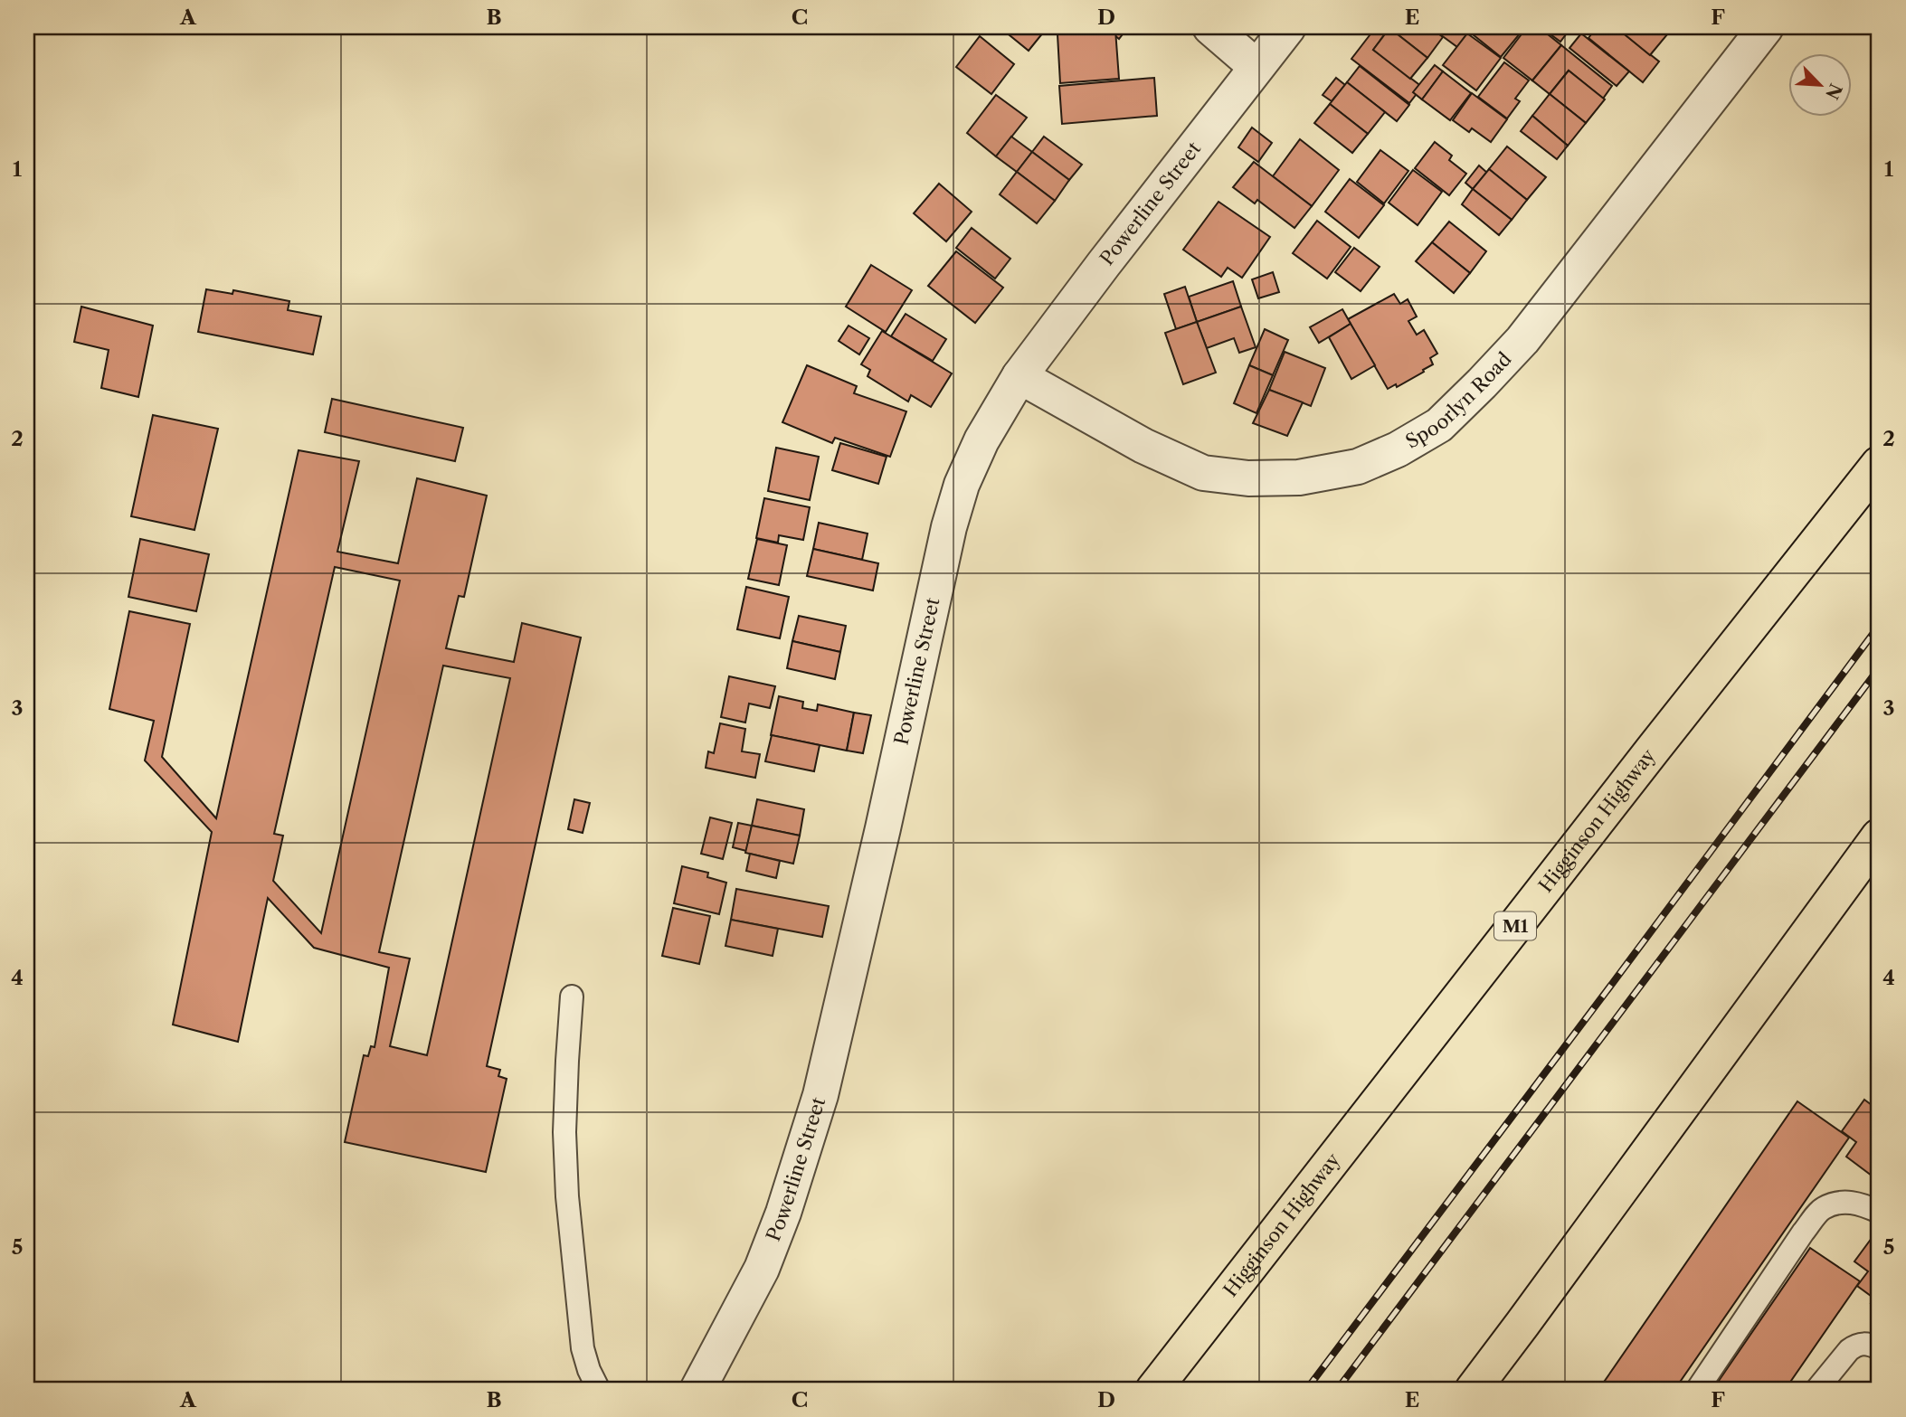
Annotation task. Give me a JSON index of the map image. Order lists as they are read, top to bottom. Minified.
{"streets":{"highway":["Higginson Highway","M1"],"street":["Powerline Street","Spoorlyn Road"]},"crossings":[["Powerline Street","Spoorlyn Road"]],"north":"bottom right","grid":{"columns":["A","B","C","D","E","F"],"rows":["1","2","3","4","5"]}}
